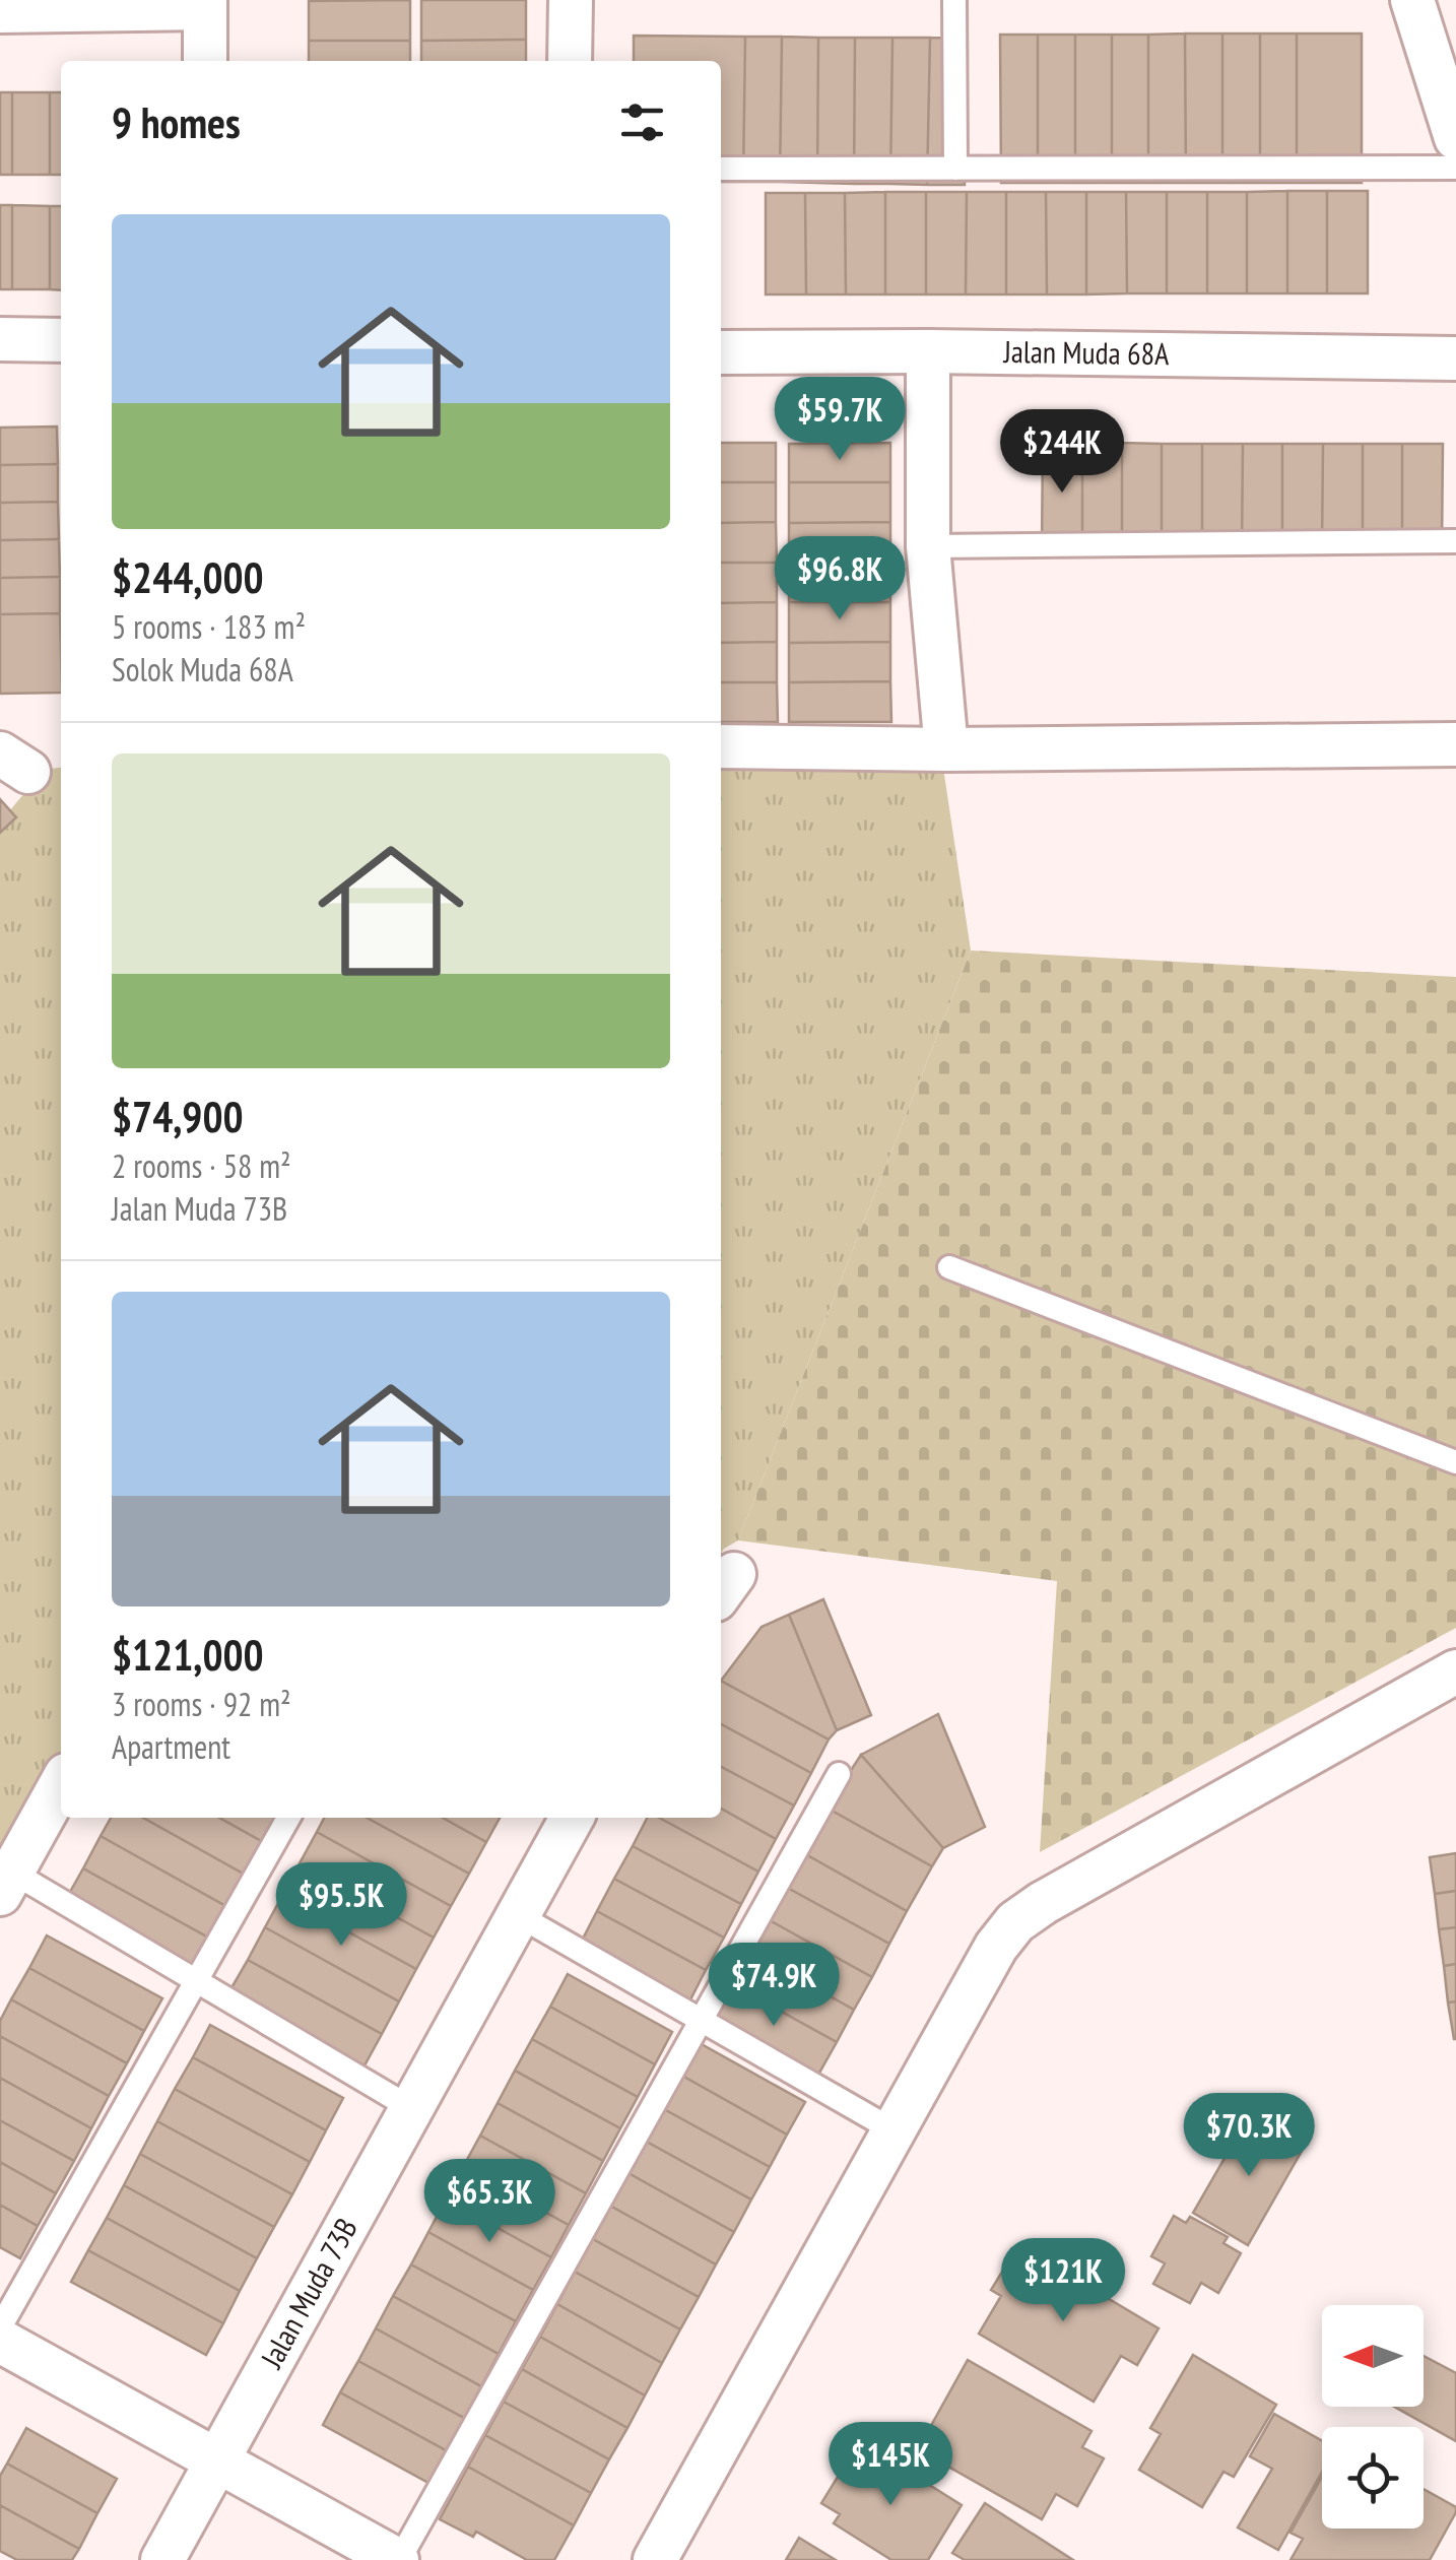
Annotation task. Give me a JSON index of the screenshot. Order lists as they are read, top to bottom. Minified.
{"streets":{"street":["Jalan Muda 68A","Jalan Muda 73B"]},"north":"left","page":{"heading":"9 homes","list":[{"name":"$244,000","note":"5 rooms · 183 m² · Solok Muda 68A"},{"name":"$74,900","note":"2 rooms · 58 m² · Jalan Muda 73B"},{"name":"$121,000","note":"3 rooms · 92 m² · Apartment"}],"price":["$59.7K","$244K","$96.8K","$95.5K","$74.9K","$70.3K","$65.3K","$121K","$145K"]}}
